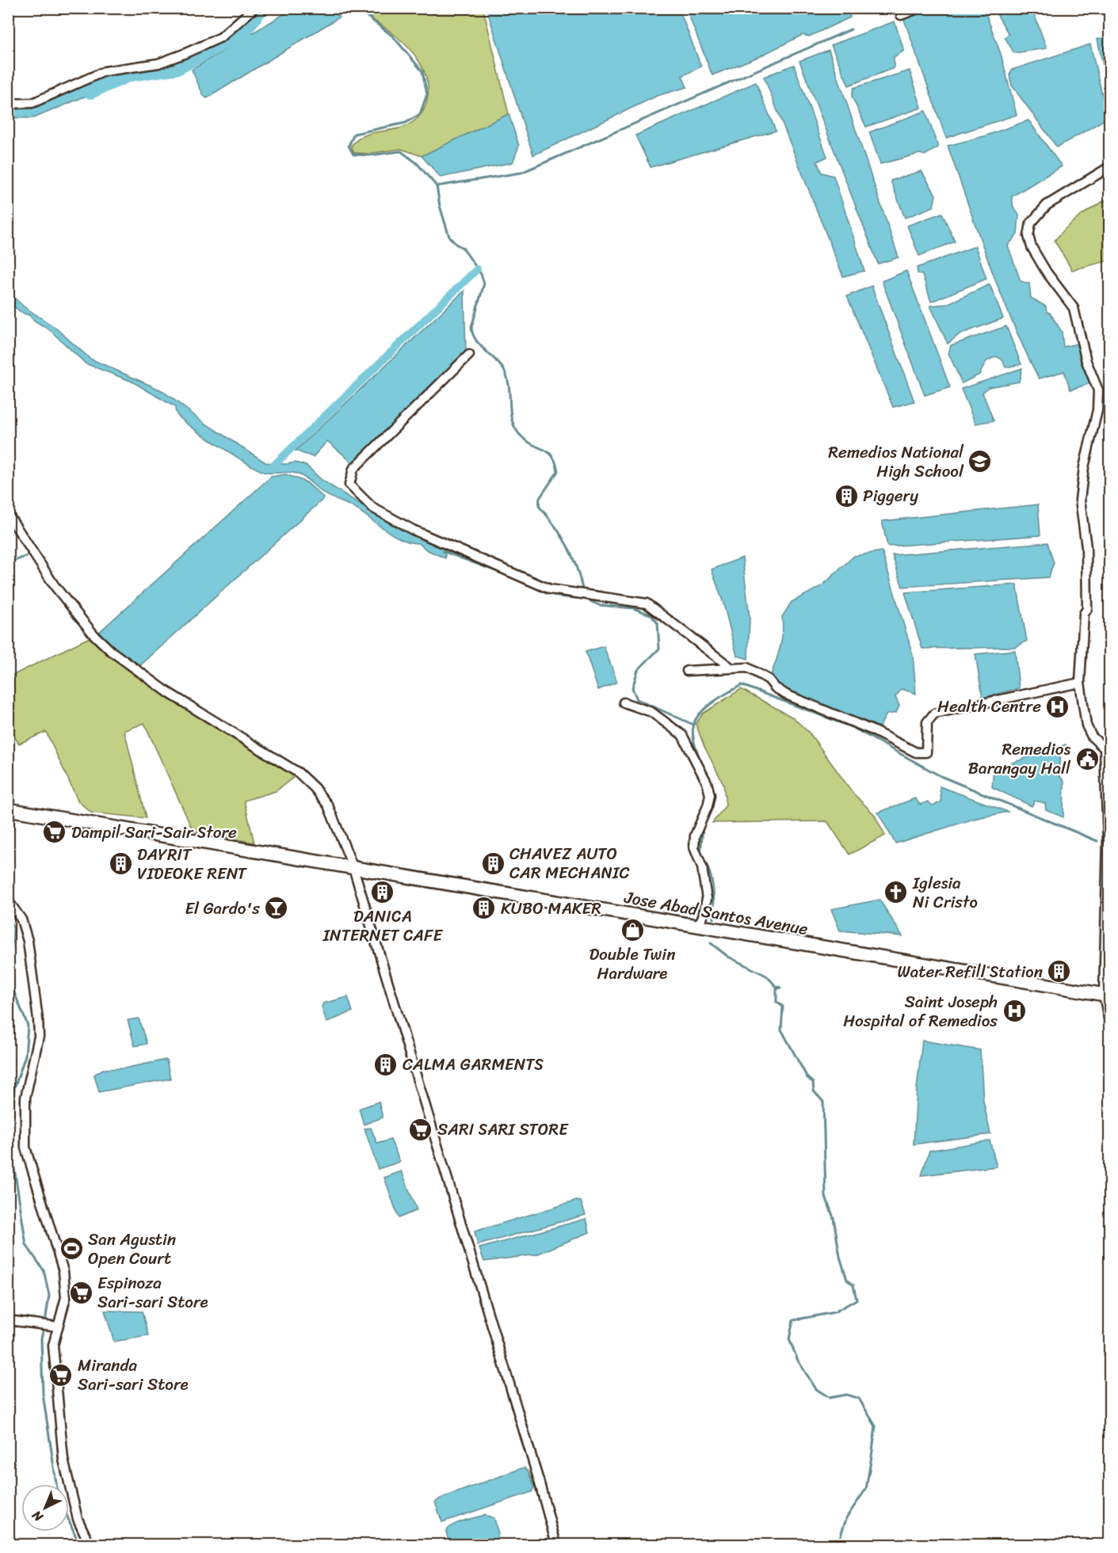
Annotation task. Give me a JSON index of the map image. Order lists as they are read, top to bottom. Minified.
{"streets":{"highway":["Jose Abad Santos Avenue"]},"places":{"school or university":["Remedios National High School"],"building":["Piggery","CHAVEZ AUTO CAR MECHANIC","DAYRIT VIDEOKE RENT","DANICA INTERNET CAFE","KUBO MAKER","Water Refill Station","CALMA GARMENTS"],"hospital":["Health Centre","Saint Joseph Hospital of Remedios"],"public building":["Remedios Barangay Hall"],"supermarket":["Dampil Sari-Sair Store","SARI SARI STORE","Espinoza Sari-sari Store","Miranda Sari-sari Store"],"church":["Iglesia Ni Cristo"],"bar":["El Gardo's"],"shop":["Double Twin Hardware"],"sports":["San Agustin Open Court"]},"north":"bottom left"}
